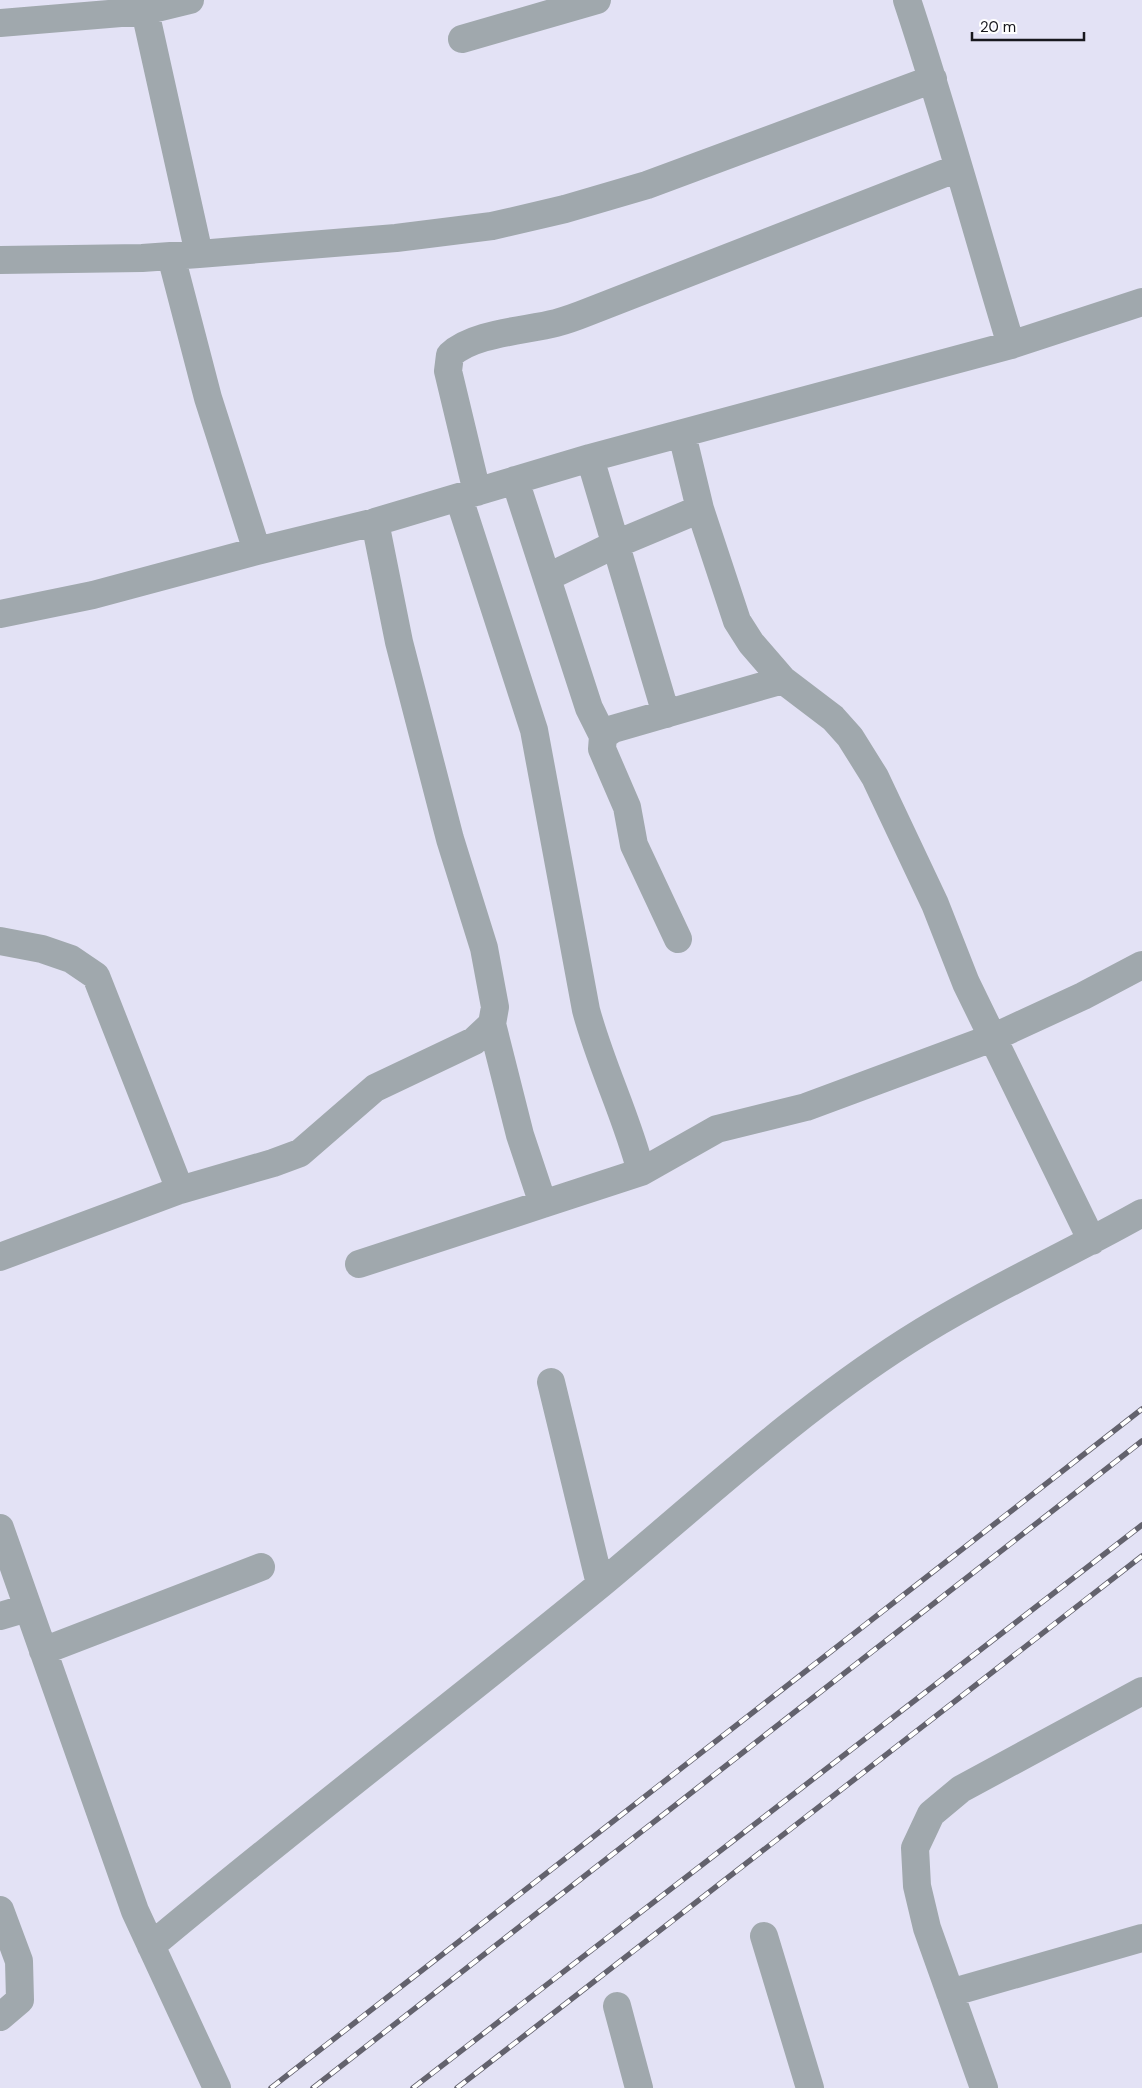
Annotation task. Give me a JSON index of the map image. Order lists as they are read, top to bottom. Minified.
{"scale_bar":"20 m"}
